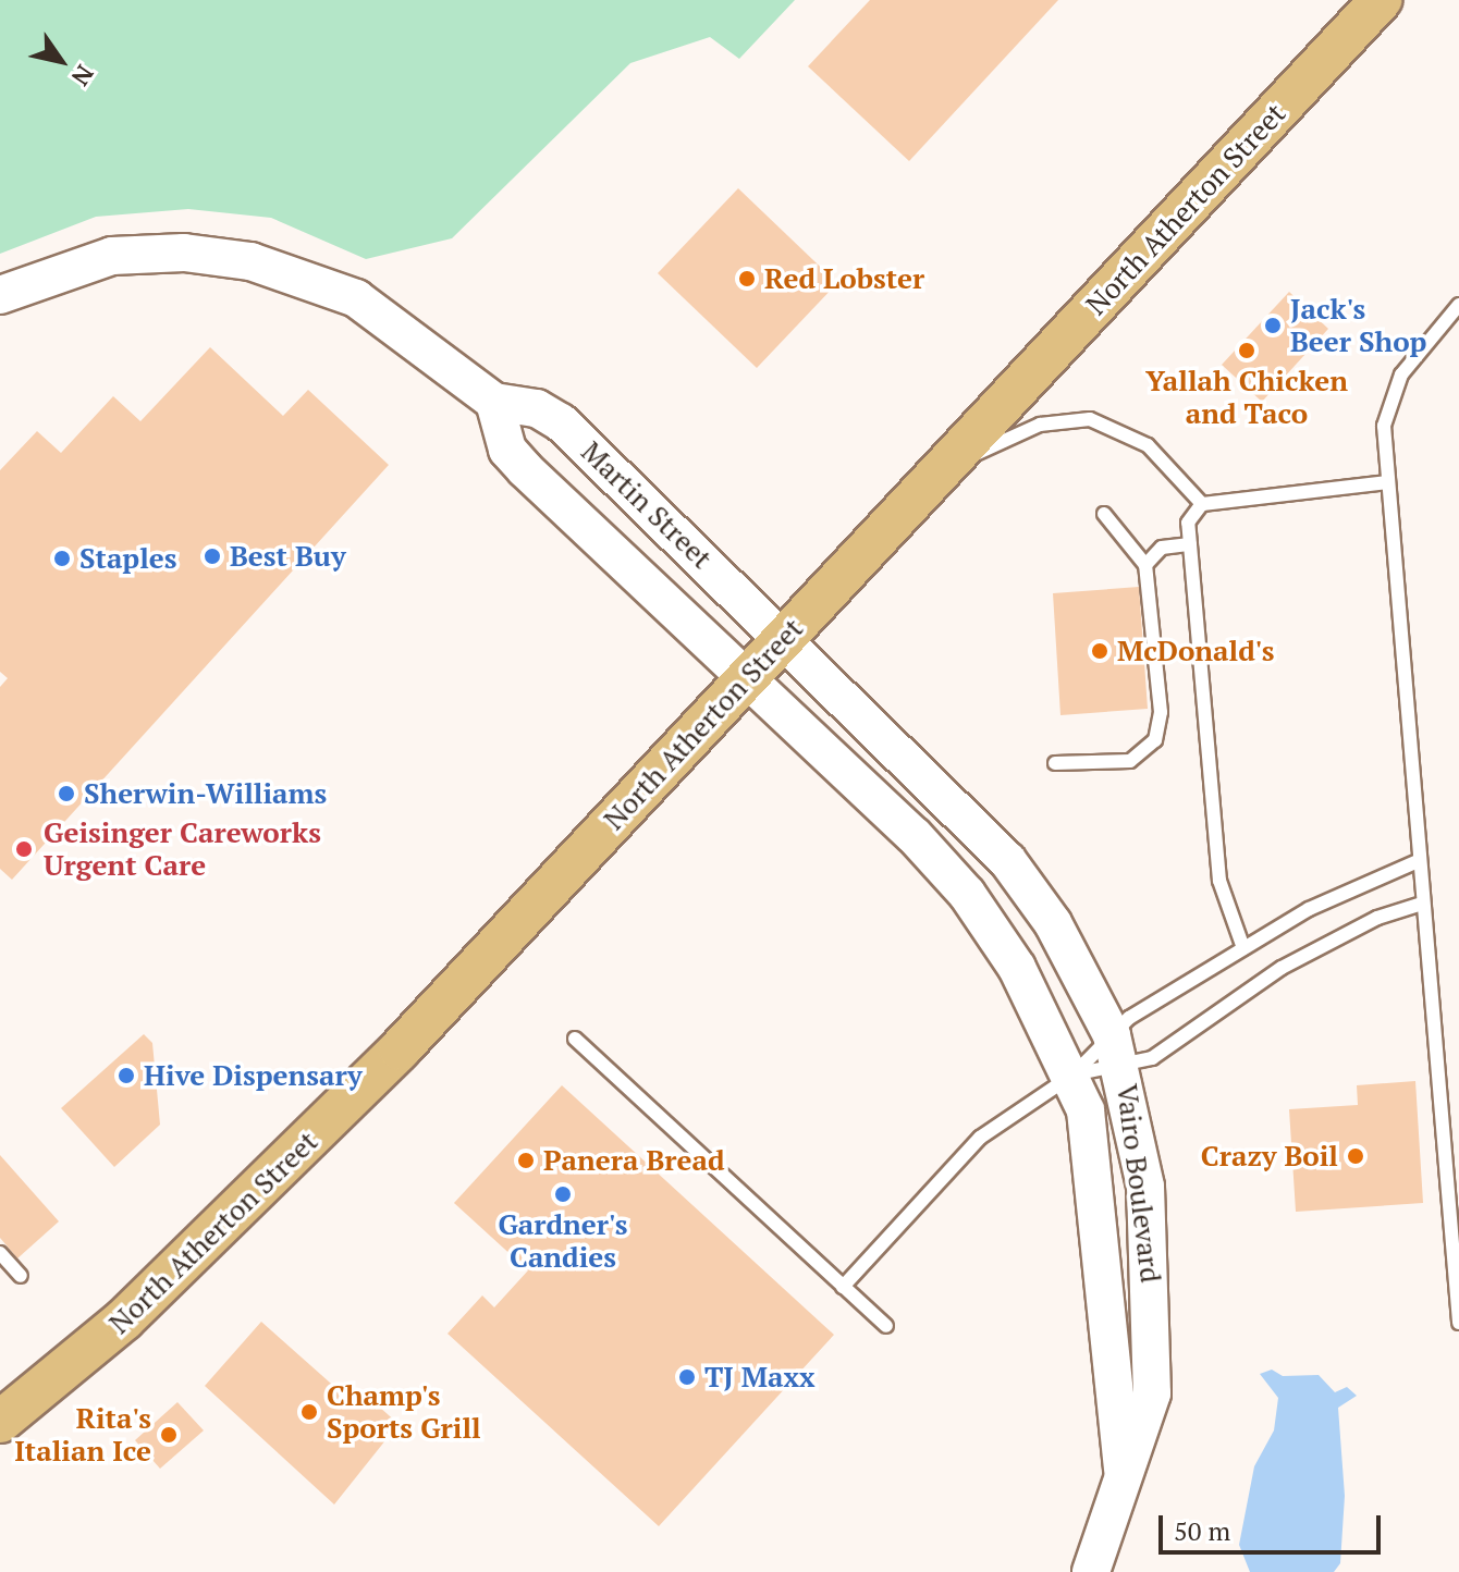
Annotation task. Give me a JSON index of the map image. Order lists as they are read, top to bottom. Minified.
{"streets":{"main road":["North Atherton Street","Martin Street","Vairo Boulevard"]},"crossings":[["North Atherton Street","Martin Street"],["North Atherton Street","Vairo Boulevard"],["Martin Street","Vairo Boulevard"]],"places":["Red Lobster","Jack's Beer Shop","Yallah Chicken and Taco","Best Buy","Staples","McDonald's","Sherwin-Williams","Geisinger Careworks Urgent Care","Hive Dispensary","Crazy Boil","Panera Bread","Gardner's Candies","TJ Maxx","Champ's Sports Grill","Rita's Italian Ice"],"scale_bar":"50 m","north":"bottom right"}
